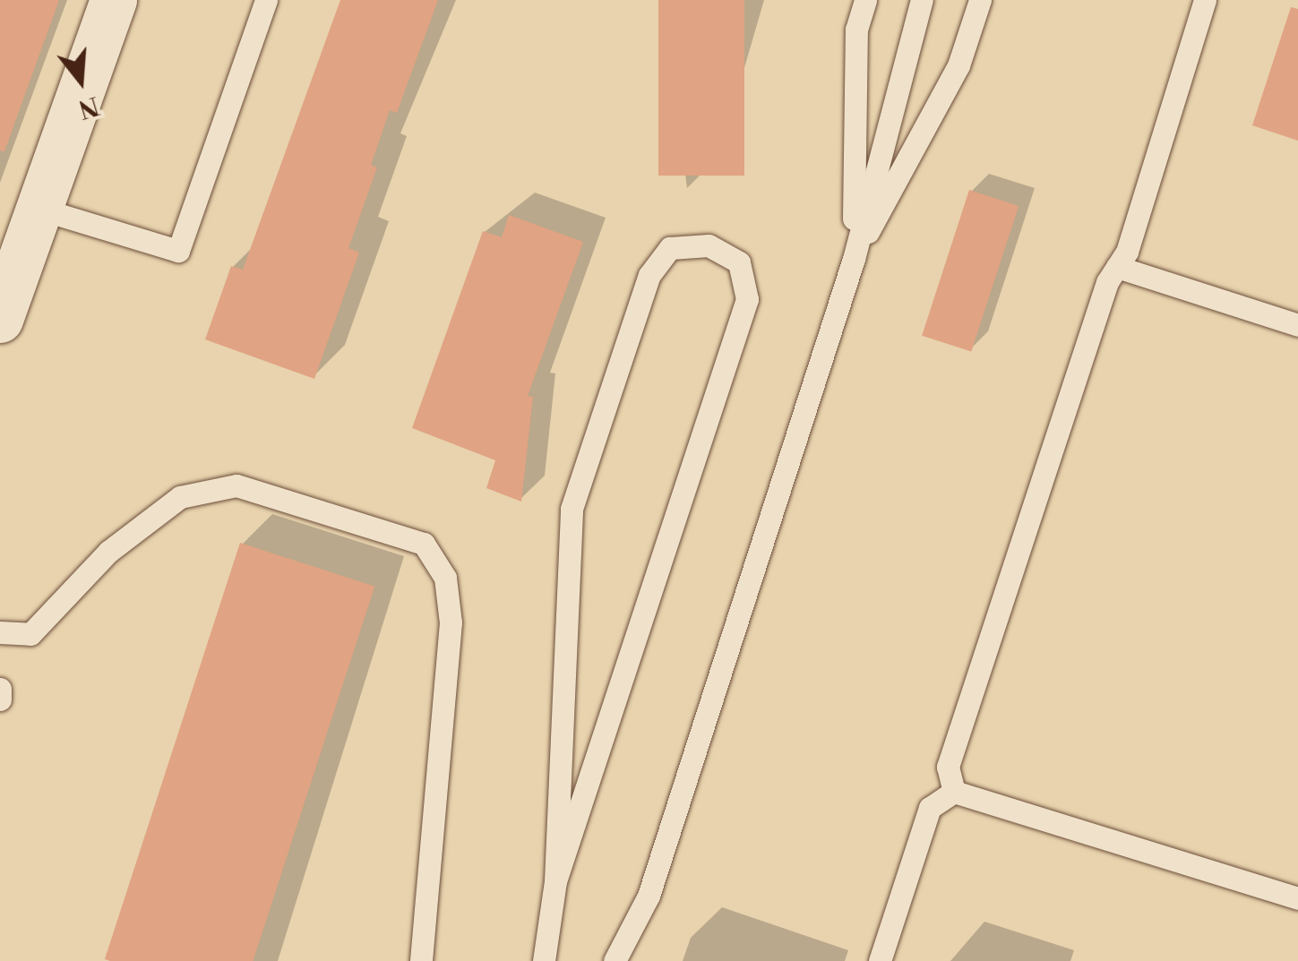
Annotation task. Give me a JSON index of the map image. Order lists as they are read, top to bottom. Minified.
{"north":"bottom"}
